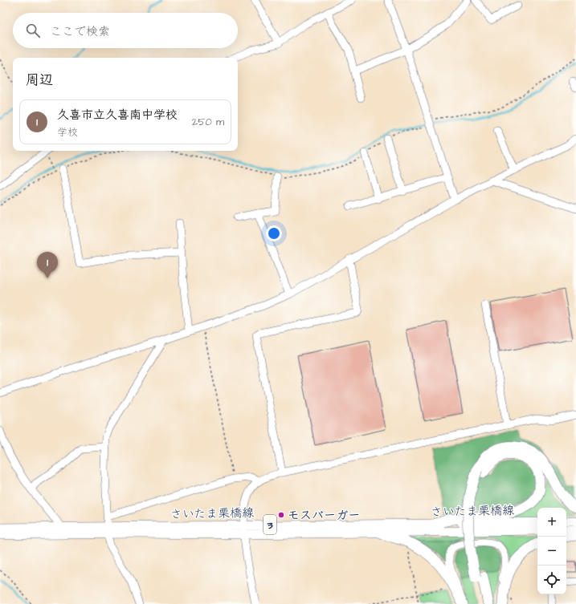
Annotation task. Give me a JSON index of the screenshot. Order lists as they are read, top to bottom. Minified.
{"streets":{"main road":["さいたま栗橋線","3"]},"places":["モスバーガー"],"page":{"search":"ここで検索","heading":"周辺","list":[{"mark":"1","name":"久喜市立久喜南中学校","note":"学校","value":"250 m"}],"pins":"1","map_buttons":["+","−"]}}
